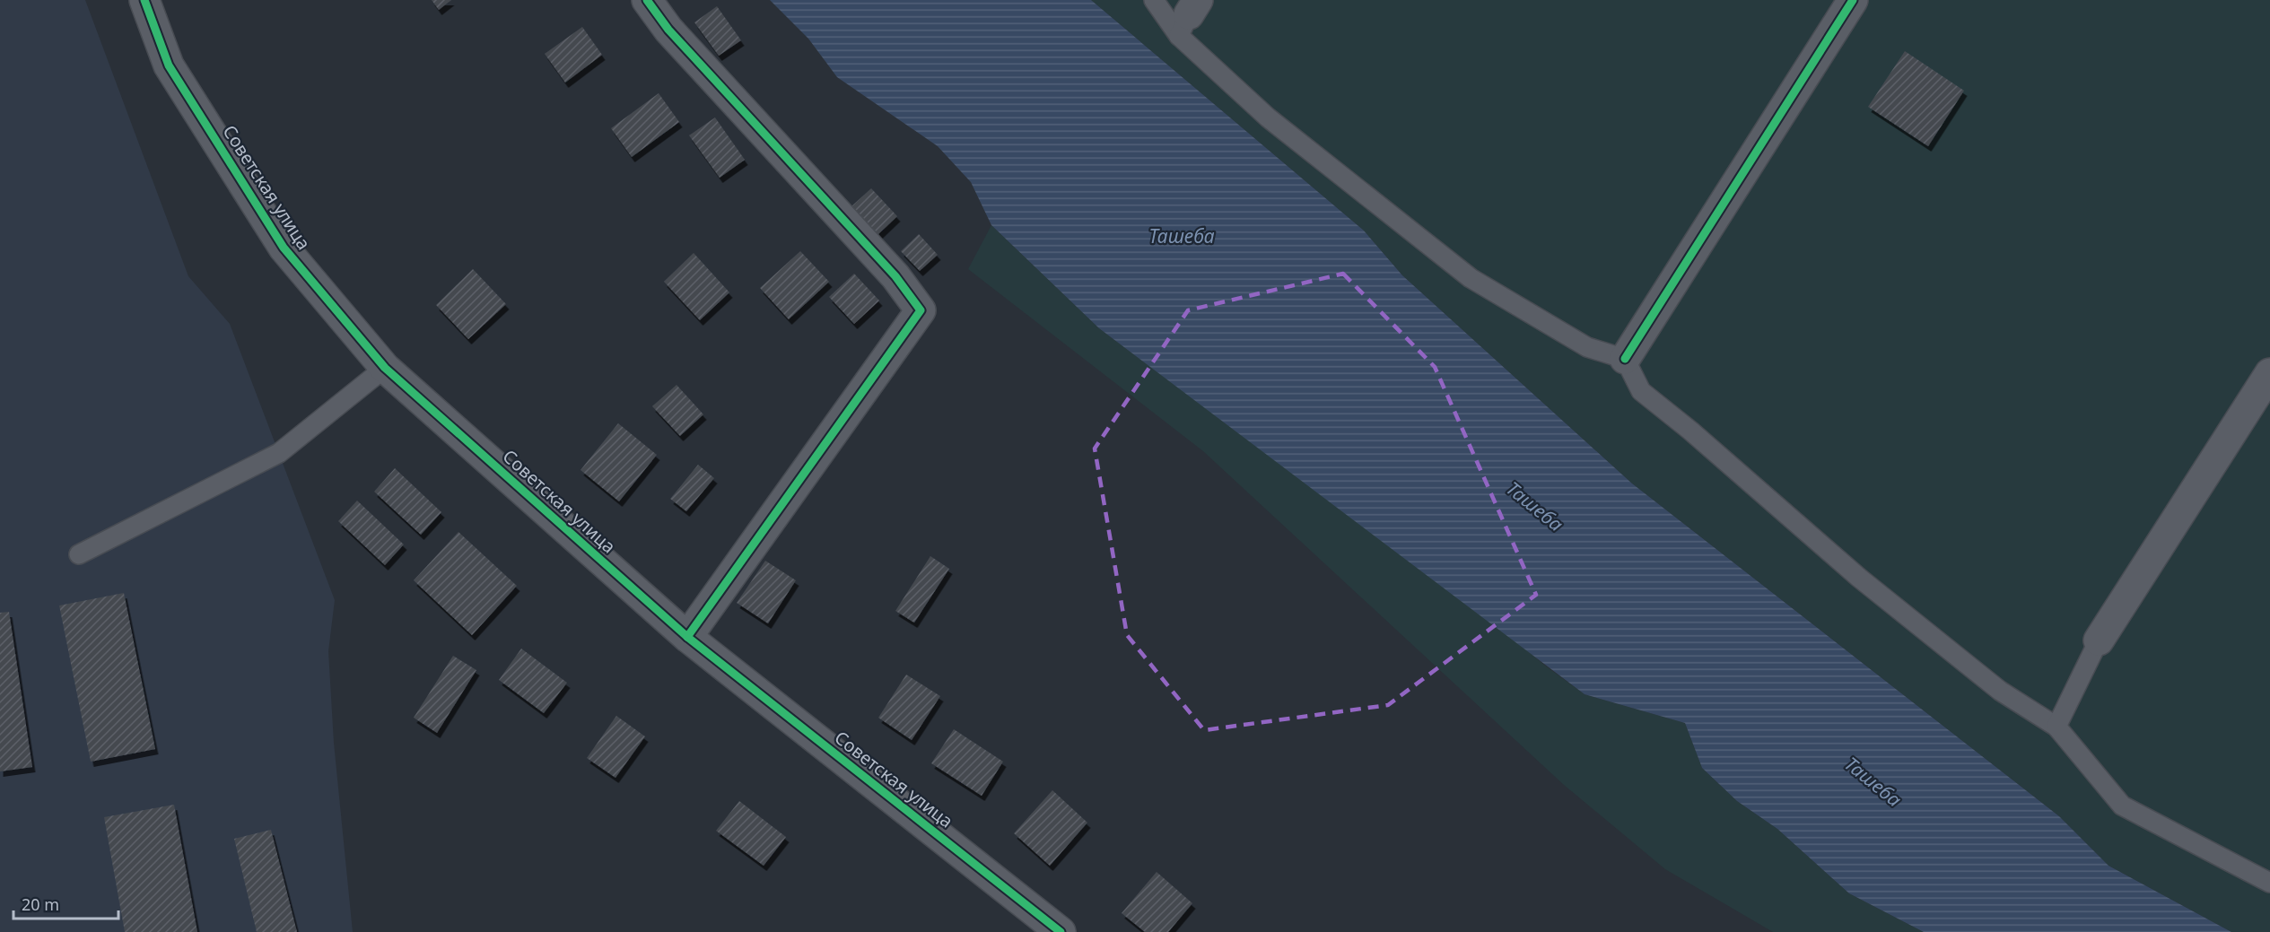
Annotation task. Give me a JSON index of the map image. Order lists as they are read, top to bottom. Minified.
{"streets":{"street":["Советская улица"]},"water":["Ташеба"],"scale_bar":"20 m"}
